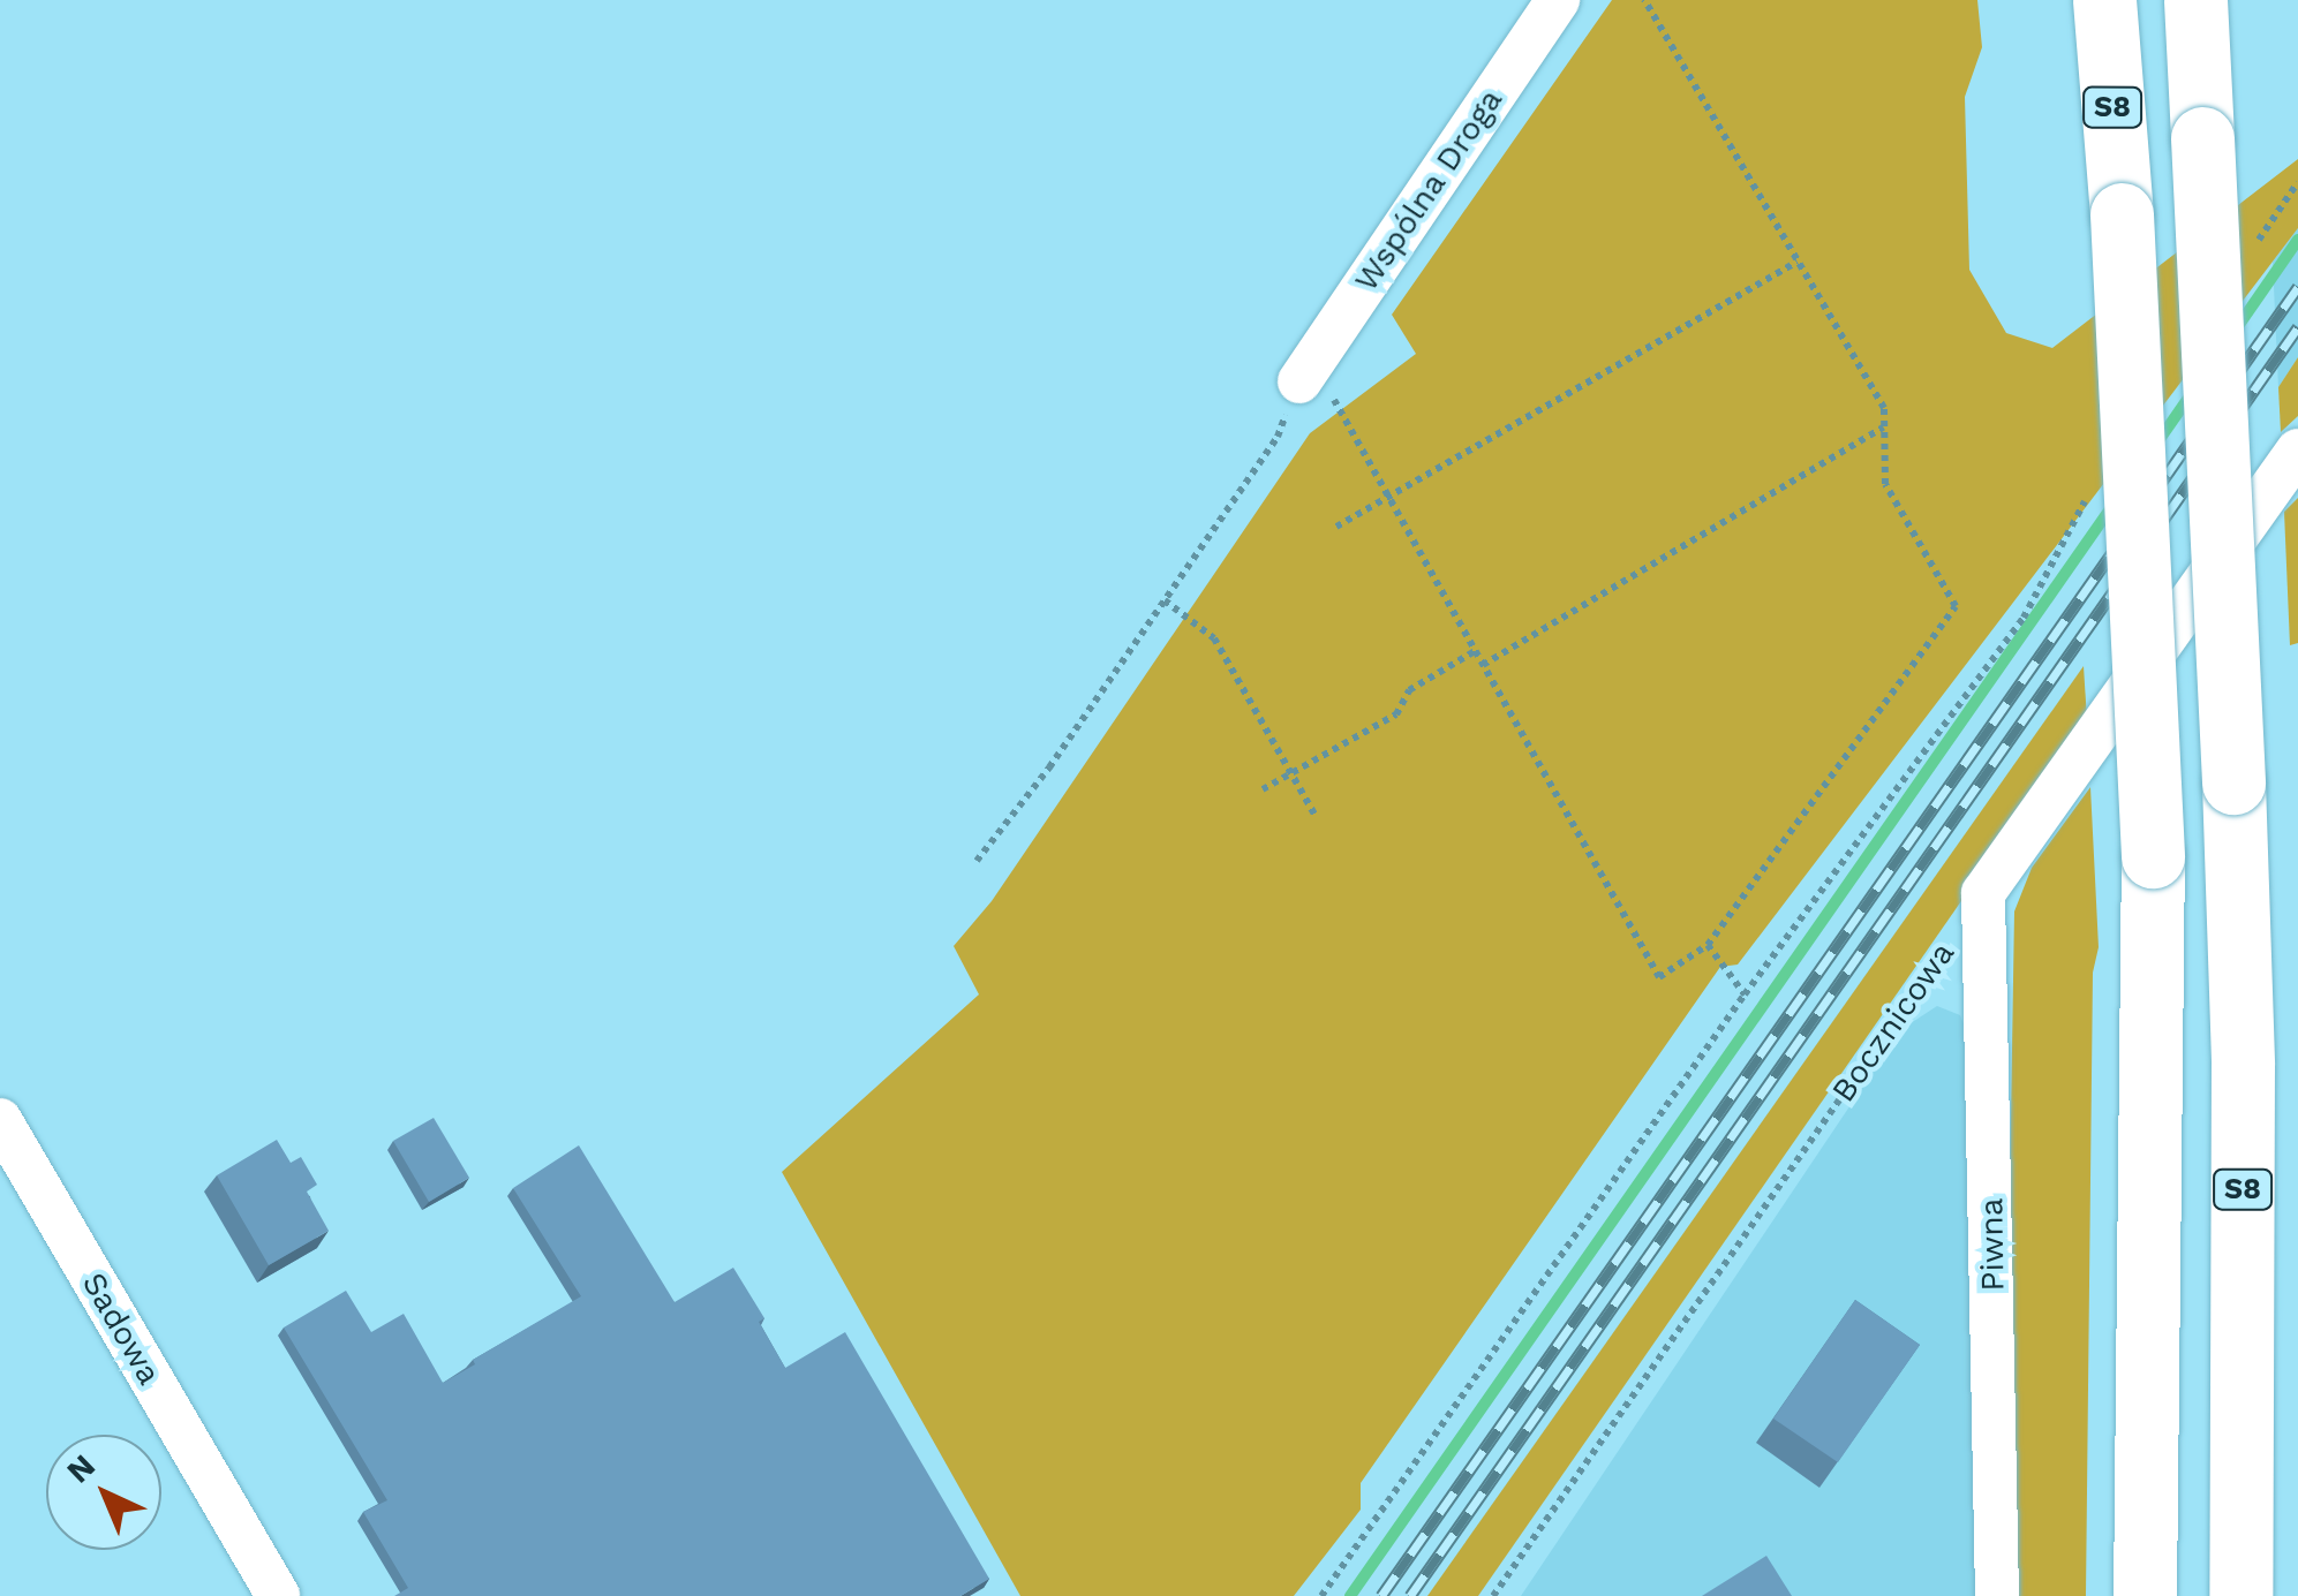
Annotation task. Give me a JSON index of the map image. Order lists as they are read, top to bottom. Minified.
{"streets":{"highway":["S8"],"street":["Wspólna Droga","Piwna","Sadowa"],"path":["Bocznicowa"]},"crossings":[["Bocznicowa","Piwna"]],"north":"top left"}
